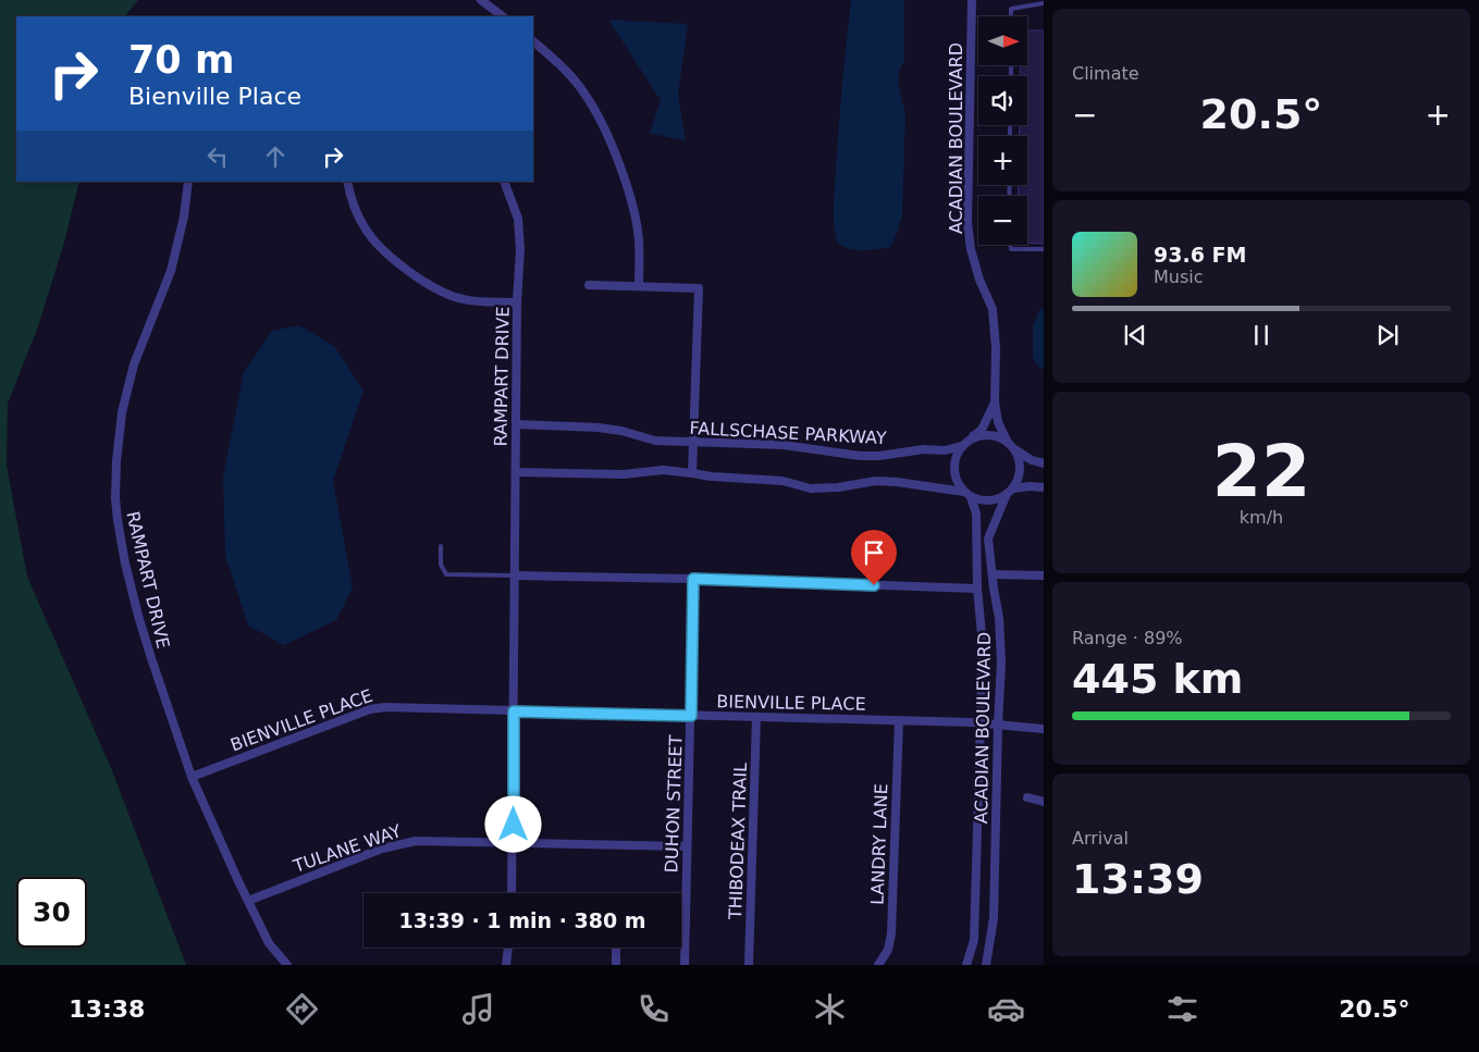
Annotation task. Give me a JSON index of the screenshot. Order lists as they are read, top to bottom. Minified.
{"streets":{"street":["ACADIAN BOULEVARD","RAMPART DRIVE","FALLSCHASE PARKWAY","BIENVILLE PLACE","DUHON STREET","THIBODEAX TRAIL","LANDRY LANE","TULANE WAY"]},"crossings":[["ACADIAN BOULEVARD","FALLSCHASE PARKWAY"],["ACADIAN BOULEVARD","BIENVILLE PLACE"],["RAMPART DRIVE","FALLSCHASE PARKWAY"],["RAMPART DRIVE","BIENVILLE PLACE"],["RAMPART DRIVE","TULANE WAY"],["BIENVILLE PLACE","DUHON STREET"],["BIENVILLE PLACE","THIBODEAX TRAIL"],["BIENVILLE PLACE","LANDRY LANE"],["DUHON STREET","TULANE WAY"]],"north":"right","page":{"tile":["Climate",["22","km/h"],["Range · 89%","445 km"],["Arrival","13:39"]],"map_buttons":["+","−"],"turn":["70 m","Bienville Place"],"heat":["−","20.5°","+"],"song":["93.6 FM","Music"],"limit":"30","trip":"13:39 · 1 min · 380 m","tabs":["13:38","20.5°"]}}
